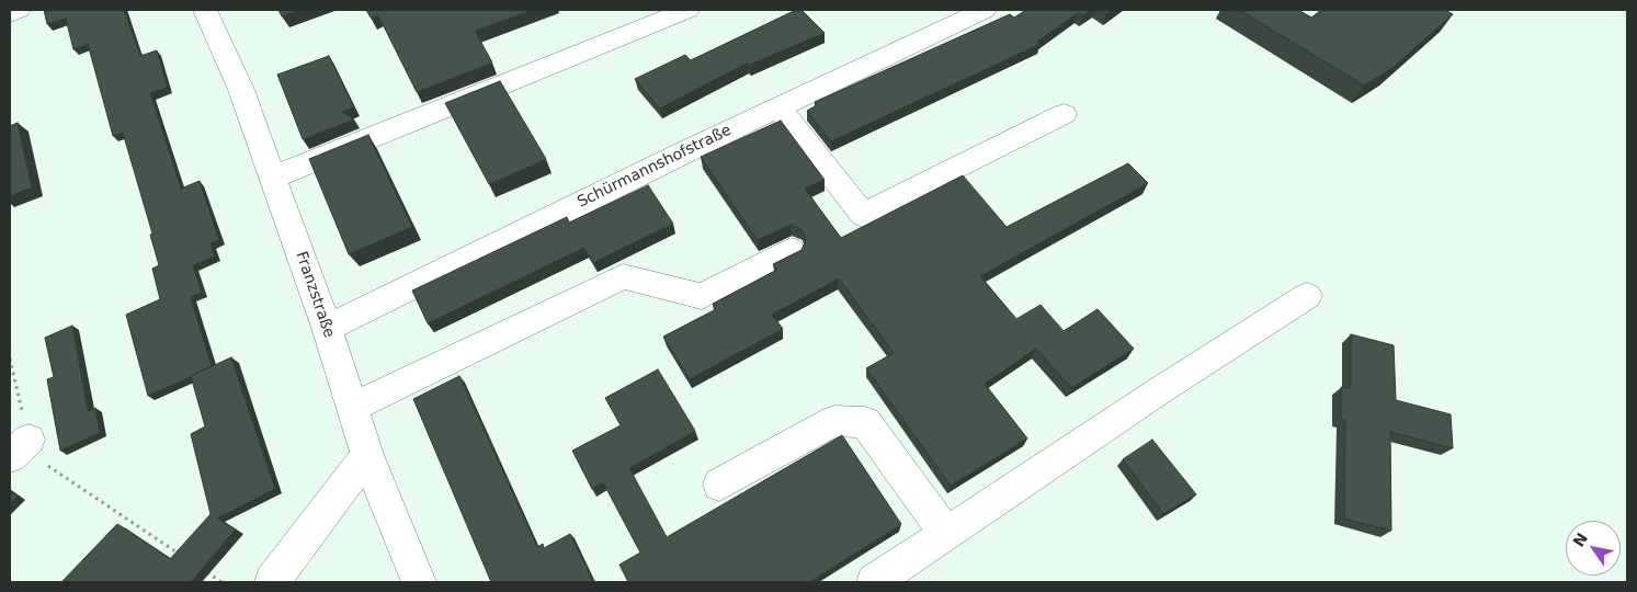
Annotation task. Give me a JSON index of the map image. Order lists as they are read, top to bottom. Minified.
{"streets":{"street":["Schürmannshofstraße","Franzstraße"]},"crossings":[["Schürmannshofstraße","Franzstraße"]],"north":"top left"}
